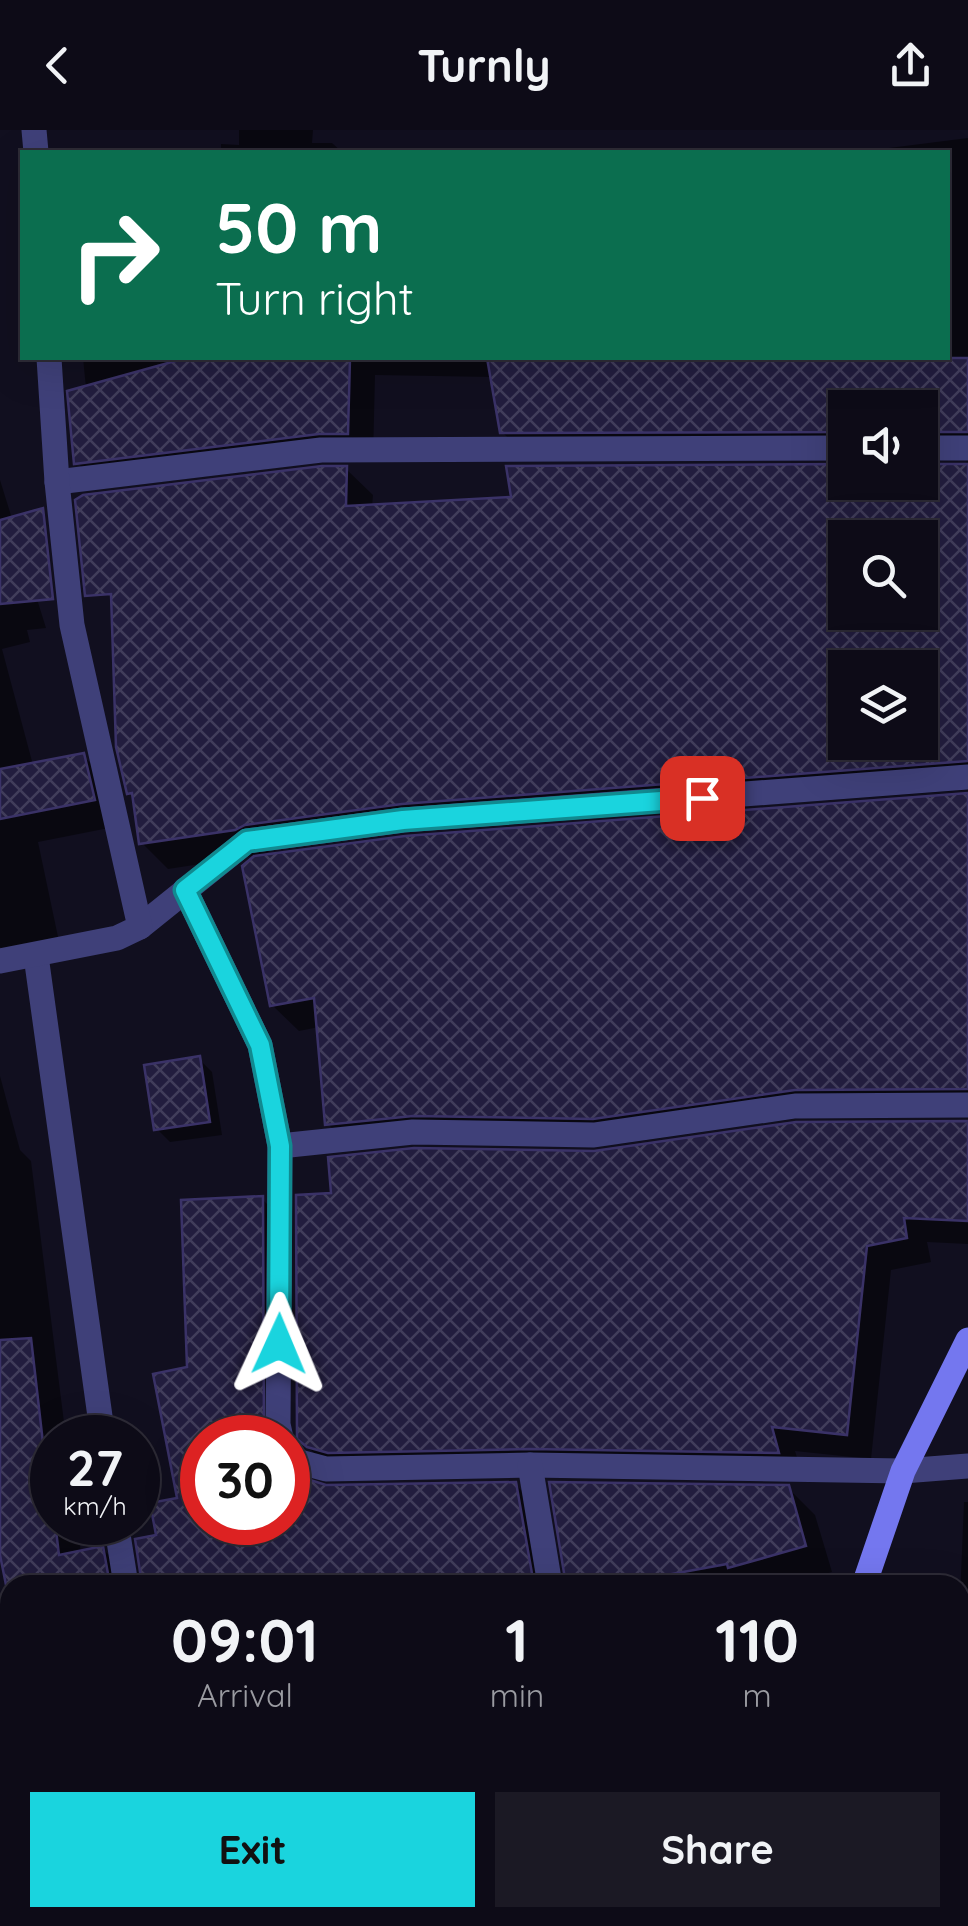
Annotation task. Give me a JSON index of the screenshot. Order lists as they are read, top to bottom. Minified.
{"page":{"header":"Turnly","turn":["50 m","Turn right"],"speed":"27 km/h","limit":"30","eta":["09:01","Arrival","1","min","110","m"],"buttons":["Exit","Share"]}}
